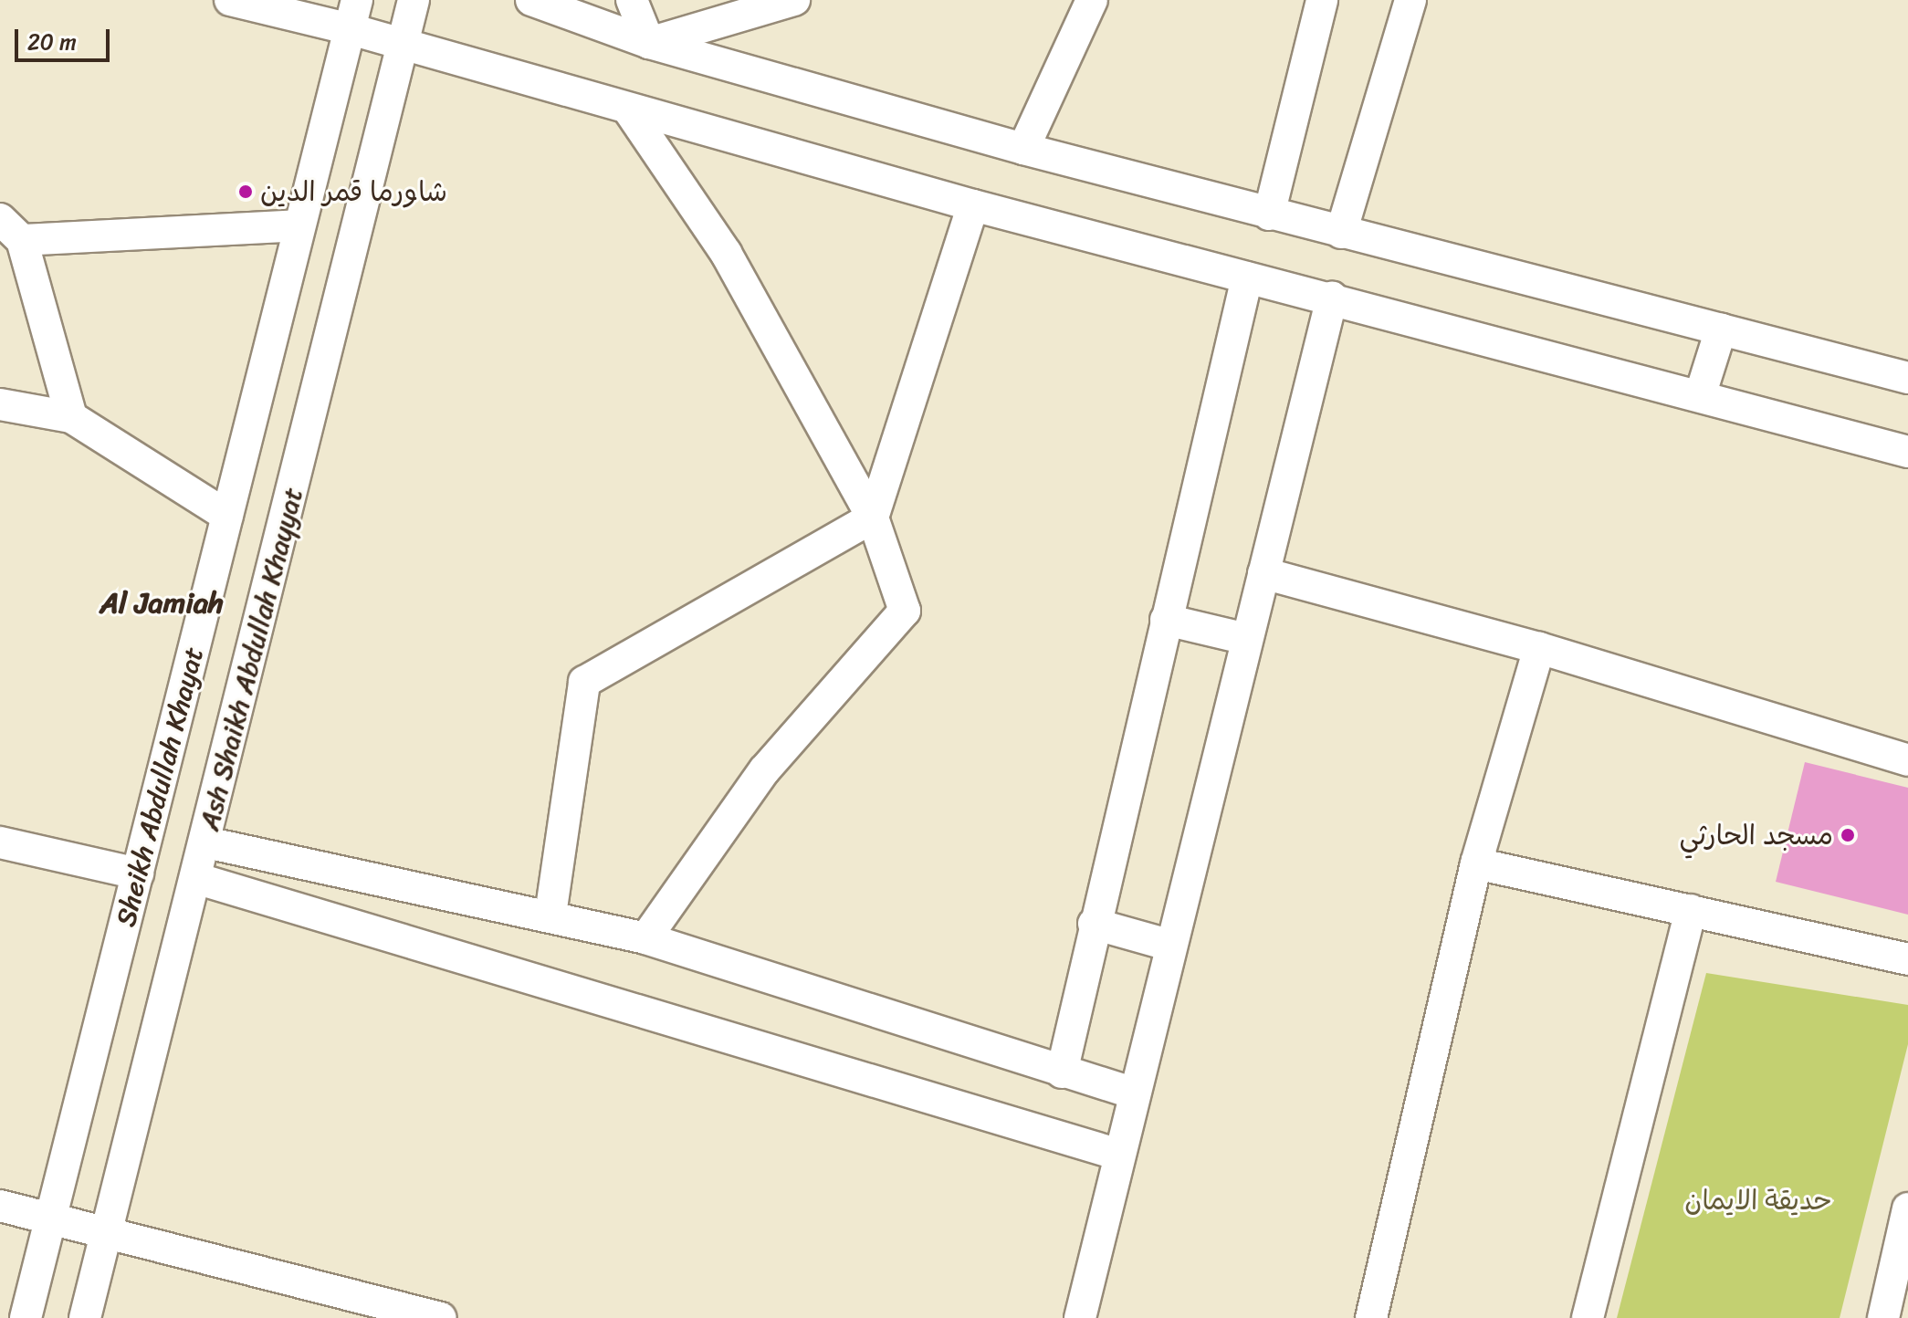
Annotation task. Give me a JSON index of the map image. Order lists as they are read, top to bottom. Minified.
{"streets":{"street":["Ash Shaikh Abdullah Khayyat","Sheikh Abdullah Khayat"]},"districts":["Al Jamiah"],"parks":["حديقة الايمان"],"places":["شاورما قمر الدين","مسجد الحارثي"],"scale_bar":"20 m"}
